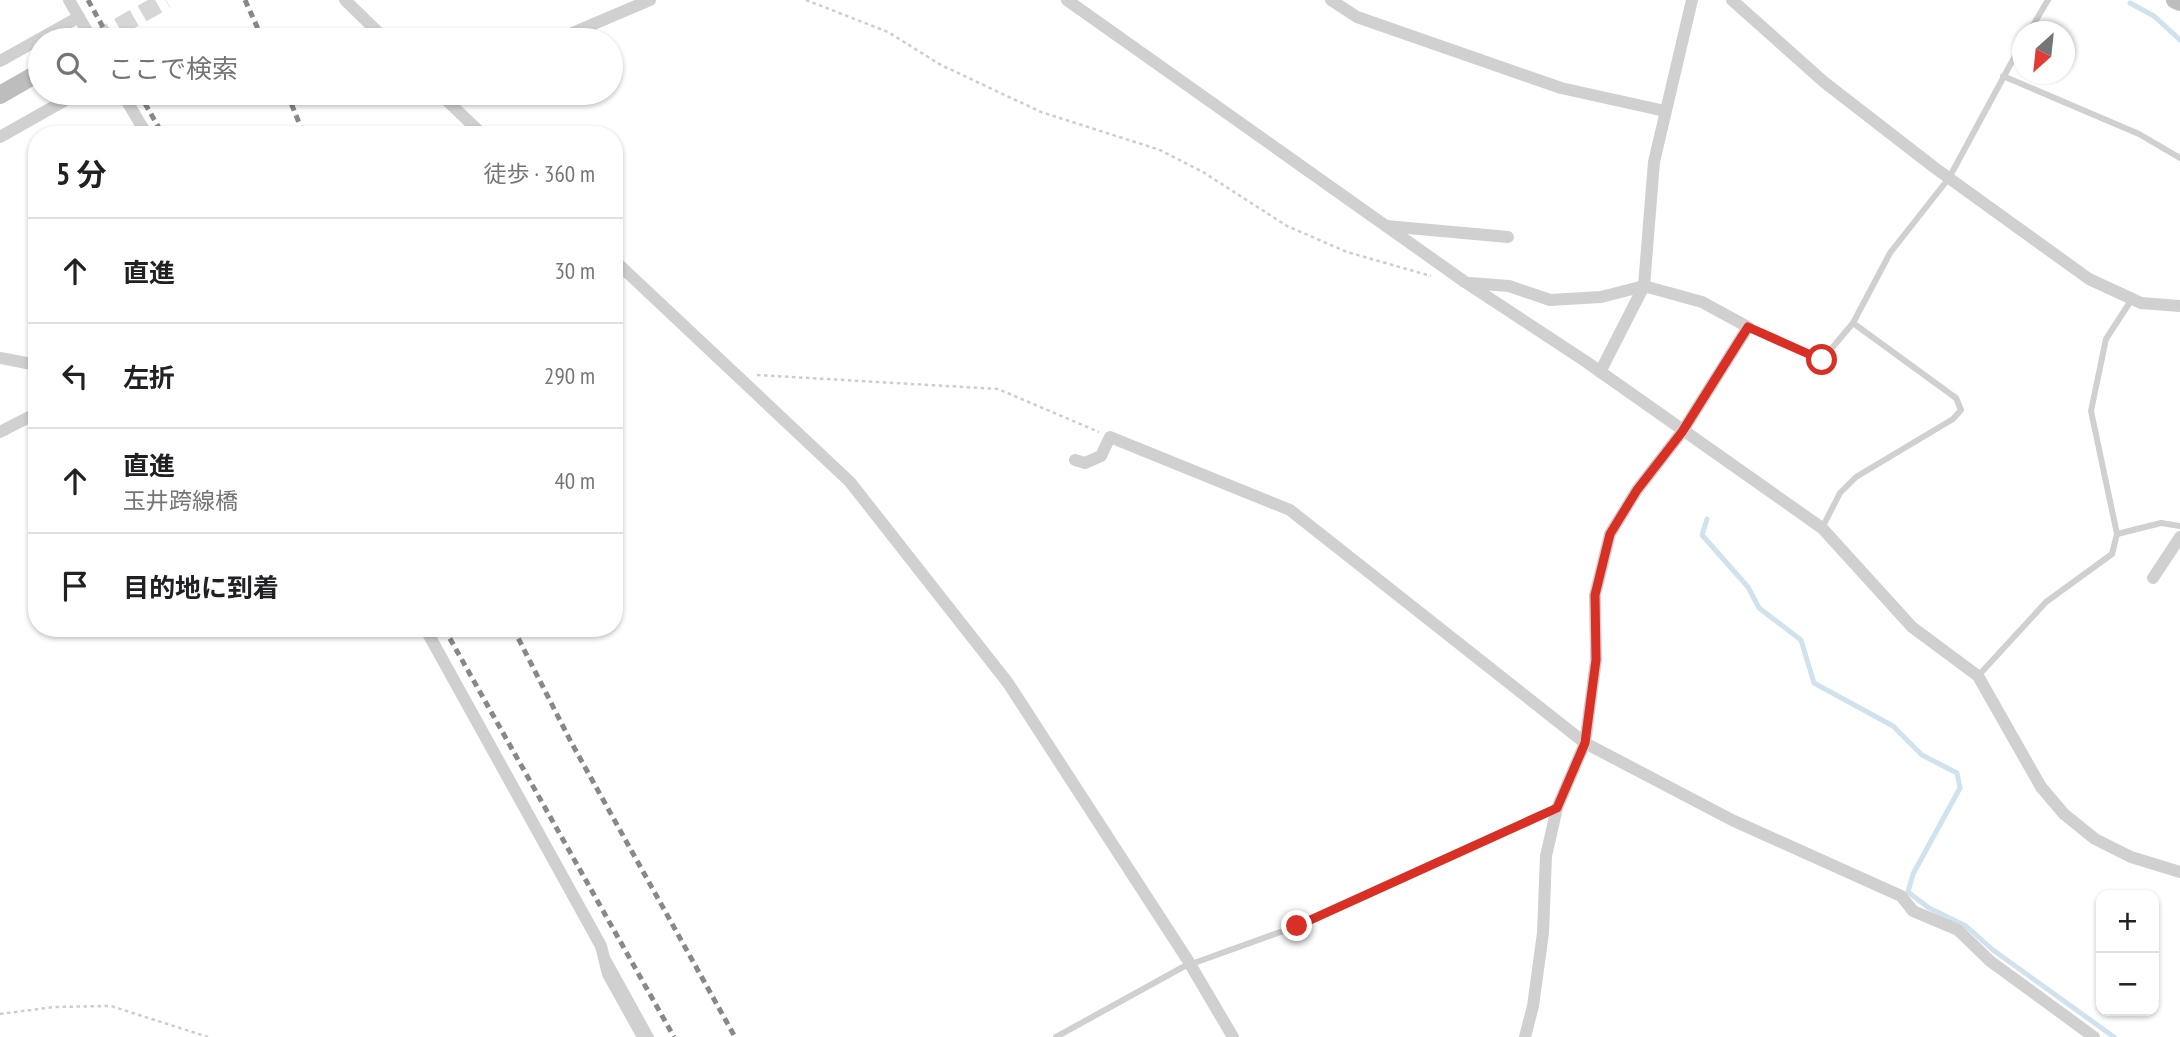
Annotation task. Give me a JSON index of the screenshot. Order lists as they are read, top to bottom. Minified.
{"north":"bottom left","page":{"search":"ここで検索","heading":["5 分","徒歩 · 360 m"],"list":[["直進","30 m"],["左折","290 m"],["直進","玉井跨線橋","40 m"],"目的地に到着"],"map_buttons":["+","−"]}}
